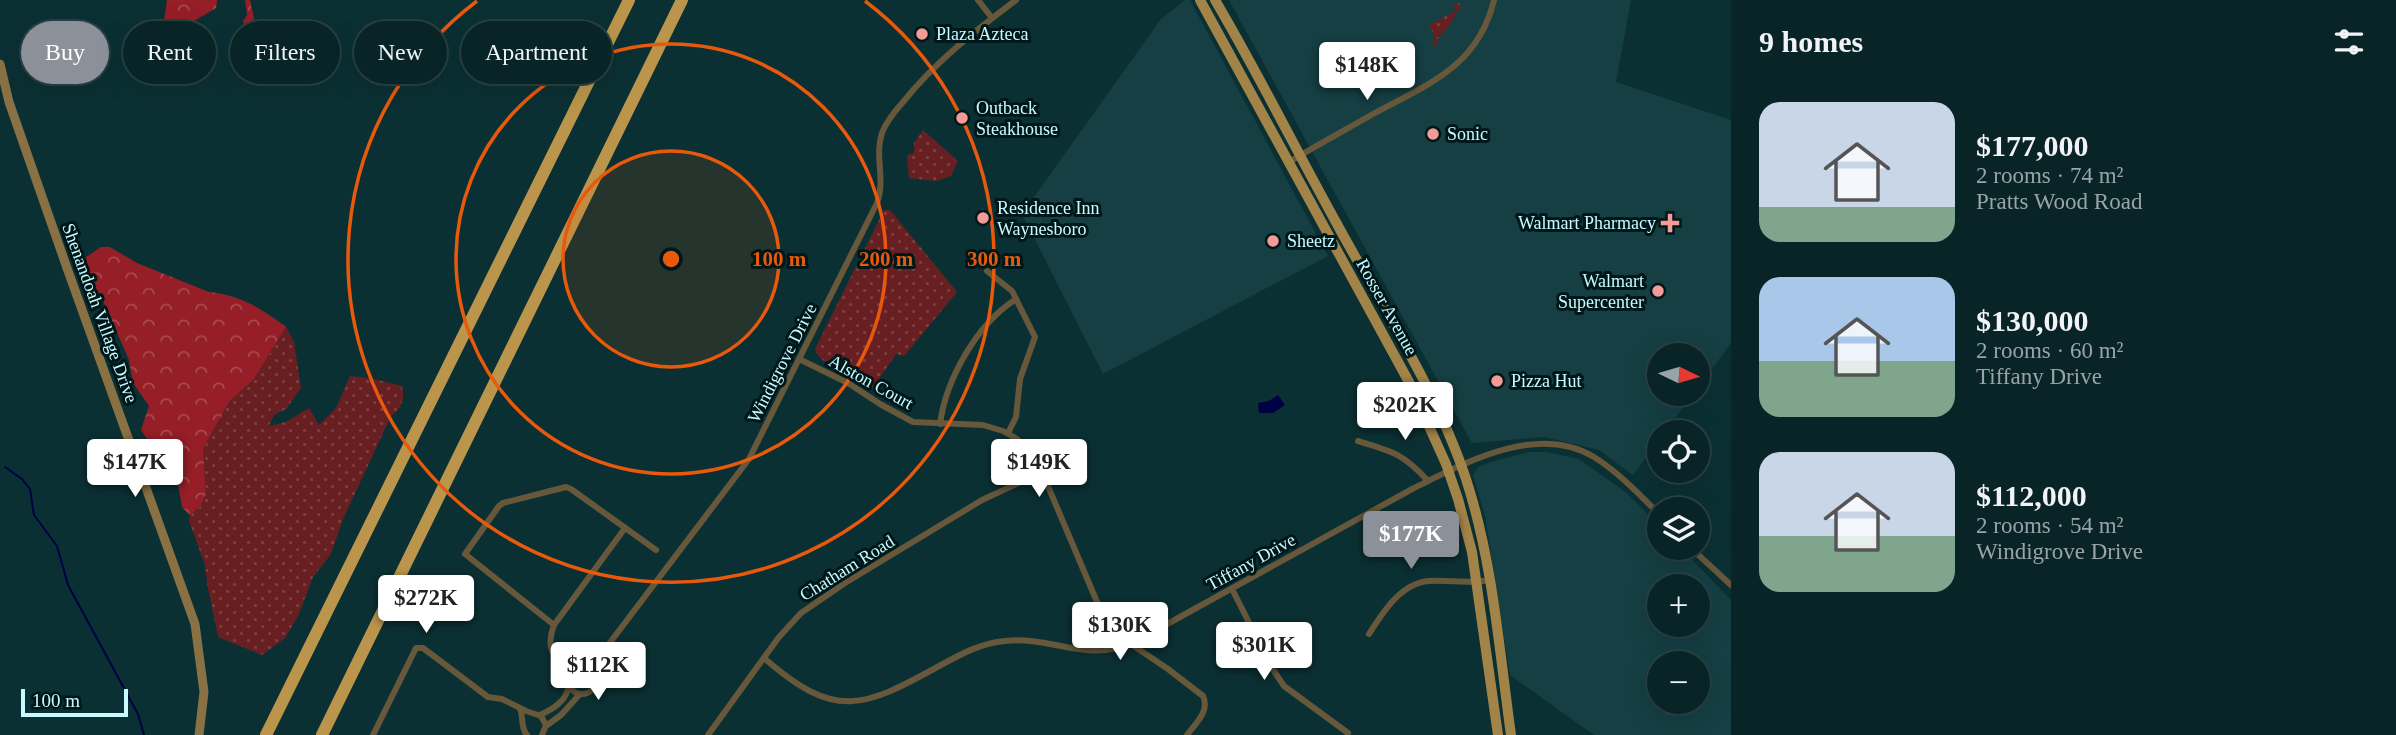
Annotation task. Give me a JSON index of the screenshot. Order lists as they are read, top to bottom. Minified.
{"streets":{"main road":["Rosser Avenue"],"street":["Shenandoah Village Drive","Windigrove Drive","Alston Court","Tiffany Drive","Chatham Road"]},"crossings":[["Rosser Avenue","Tiffany Drive"],["Windigrove Drive","Alston Court"],["Tiffany Drive","Chatham Road"]],"places":{"other":["Plaza Azteca","Outback Steakhouse","Sonic","Residence Inn Waynesboro","Sheetz","Walmart Supercenter","Pizza Hut"],"health":["Walmart Pharmacy"]},"scale_bar":"100 m","north":"right","page":{"heading":"9 homes","chip":["Buy","Rent","Filters","New","Apartment"],"price":["$148K","$202K","$147K","$149K","$177K","$272K","$130K","$301K","$112K"],"list":[{"name":"$177,000","note":"2 rooms · 74 m² · Pratts Wood Road"},{"name":"$130,000","note":"2 rooms · 60 m² · Tiffany Drive"},{"name":"$112,000","note":"2 rooms · 54 m² · Windigrove Drive"}],"map_buttons":["+","−"],"scale":"100 m"},"rings":["100 m","200 m","300 m"]}
